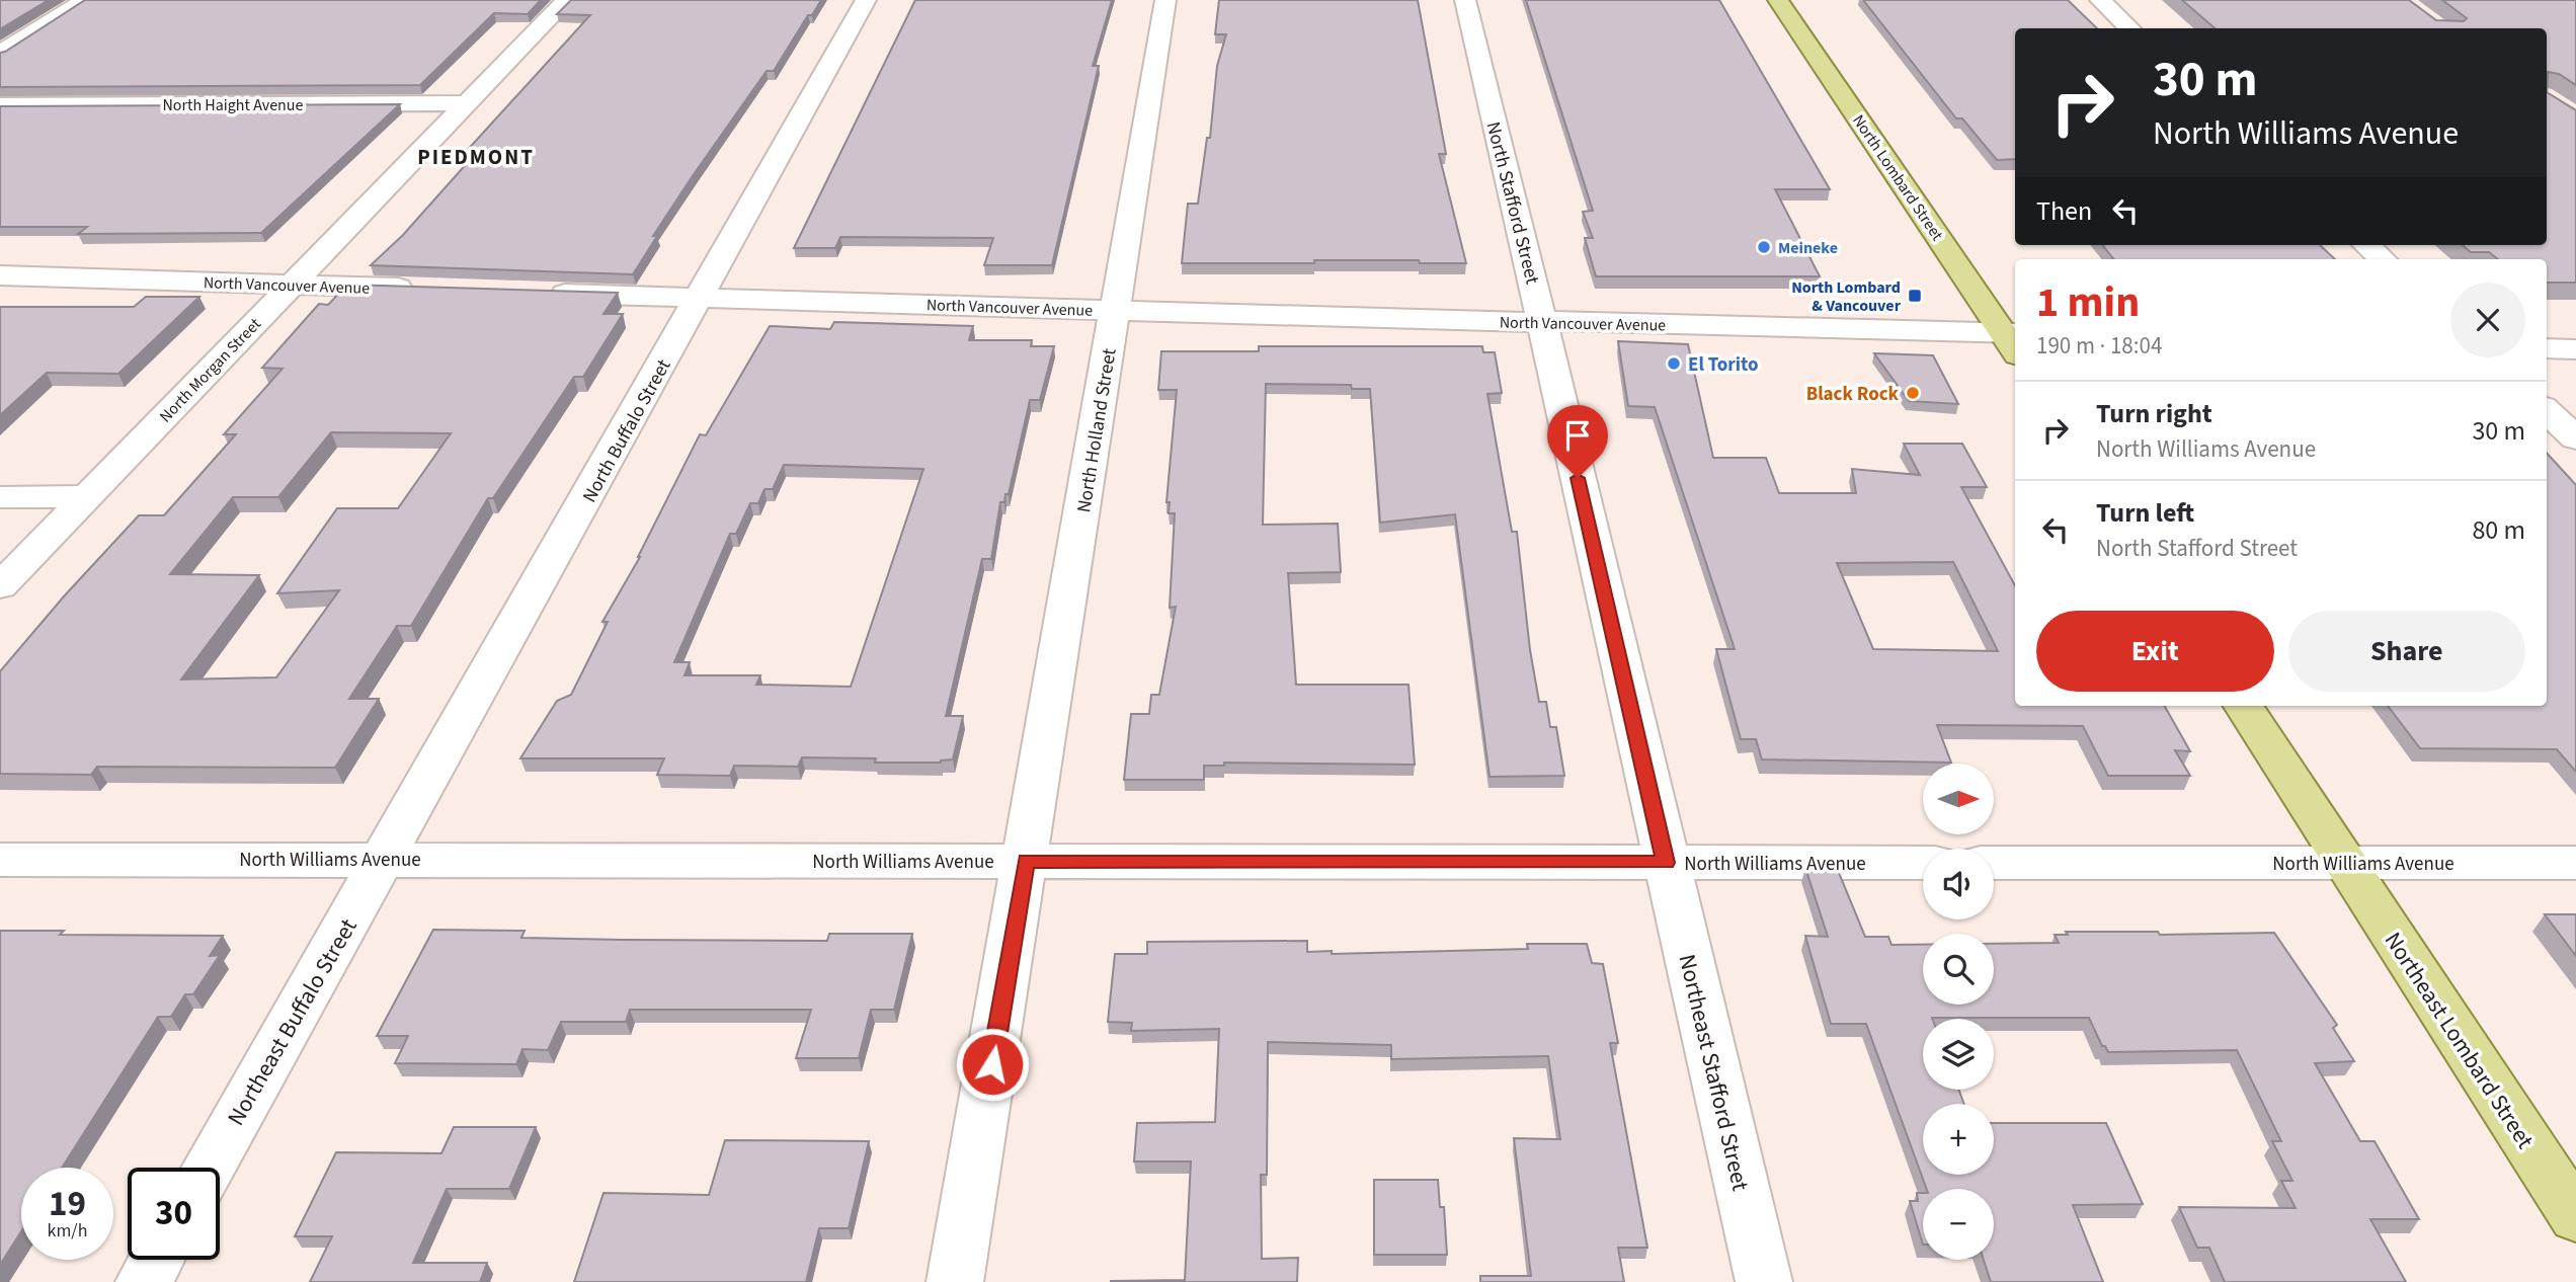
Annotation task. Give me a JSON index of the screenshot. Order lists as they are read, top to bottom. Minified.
{"streets":{"main road":["North Lombard Street","Northeast Lombard Street"],"street":["North Haight Avenue","North Stafford Street","North Vancouver Avenue","North Morgan Street","North Buffalo Street","North Holland Street","North Williams Avenue","Northeast Buffalo Street","Northeast Stafford Street"]},"crossings":[["North Haight Avenue","North Morgan Street"],["North Lombard Street","North Vancouver Avenue"],["North Stafford Street","North Vancouver Avenue"],["North Stafford Street","North Williams Avenue"],["North Stafford Street","Northeast Stafford Street"],["North Vancouver Avenue","North Morgan Street"],["North Vancouver Avenue","North Buffalo Street"],["North Vancouver Avenue","North Holland Street"],["North Buffalo Street","North Williams Avenue"],["North Buffalo Street","Northeast Buffalo Street"],["North Holland Street","North Williams Avenue"],["North Williams Avenue","Northeast Buffalo Street"],["North Williams Avenue","Northeast Lombard Street"],["North Williams Avenue","Northeast Stafford Street"]],"districts":["PIEDMONT"],"places":{"other":["Meineke","El Torito","Black Rock"],"transit":["North Lombard & Vancouver"]},"north":"right","page":{"turn":["30 m","North Williams Avenue"],"then":"Then","heading":["1 min","190 m · 18:04"],"list":[{"name":"Turn right","note":"North Williams Avenue","value":"30 m"},{"name":"Turn left","note":"North Stafford Street","value":"80 m"}],"buttons":["Exit","Share"],"map_buttons":["+","−"],"speed":"19 km/h","limit":"30"}}
